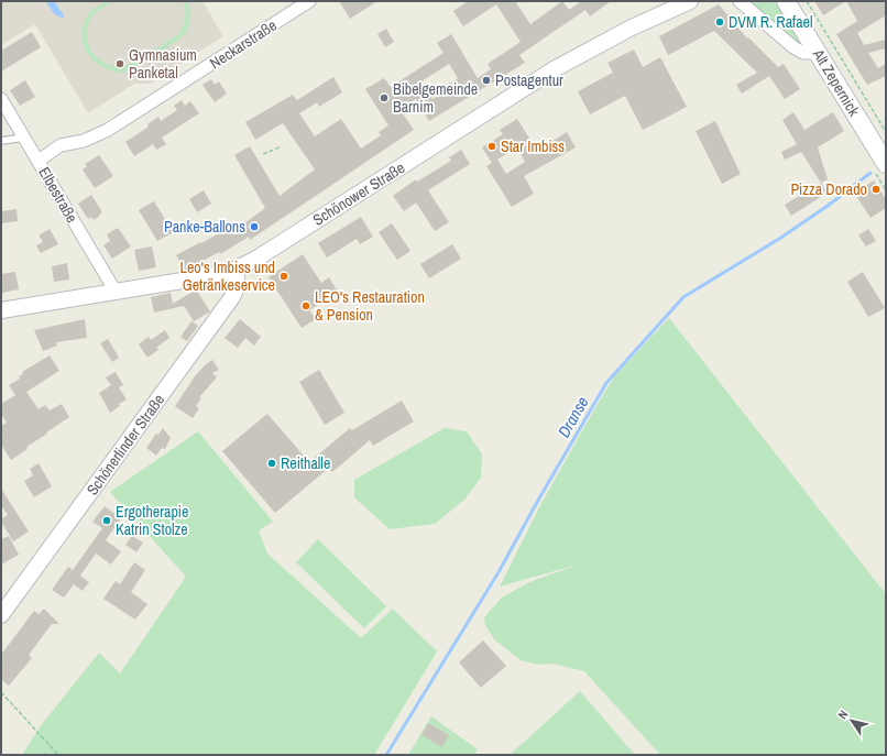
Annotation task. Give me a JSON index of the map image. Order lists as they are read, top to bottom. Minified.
{"streets":{"main road":["Alt Zepernick"],"street":["Neckarstraße","Schönower Straße","Elbestraße","Schönerlinder Straße"]},"crossings":[["Neckarstraße","Elbestraße"],["Schönower Straße","Elbestraße"],["Schönower Straße","Schönerlinder Straße"]],"water":["Dranse"],"places":["DVM R. Rafael","Gymnasium Panketal","Postagentur","Bibelgemeinde Barnim","Star Imbiss","Pizza Dorado","Panke-Ballons","Leo's Imbiss und Getränkeservice","LEO's Restauration & Pension","Reithalle","Ergotherapie Katrin Stolze"],"north":"top left"}
